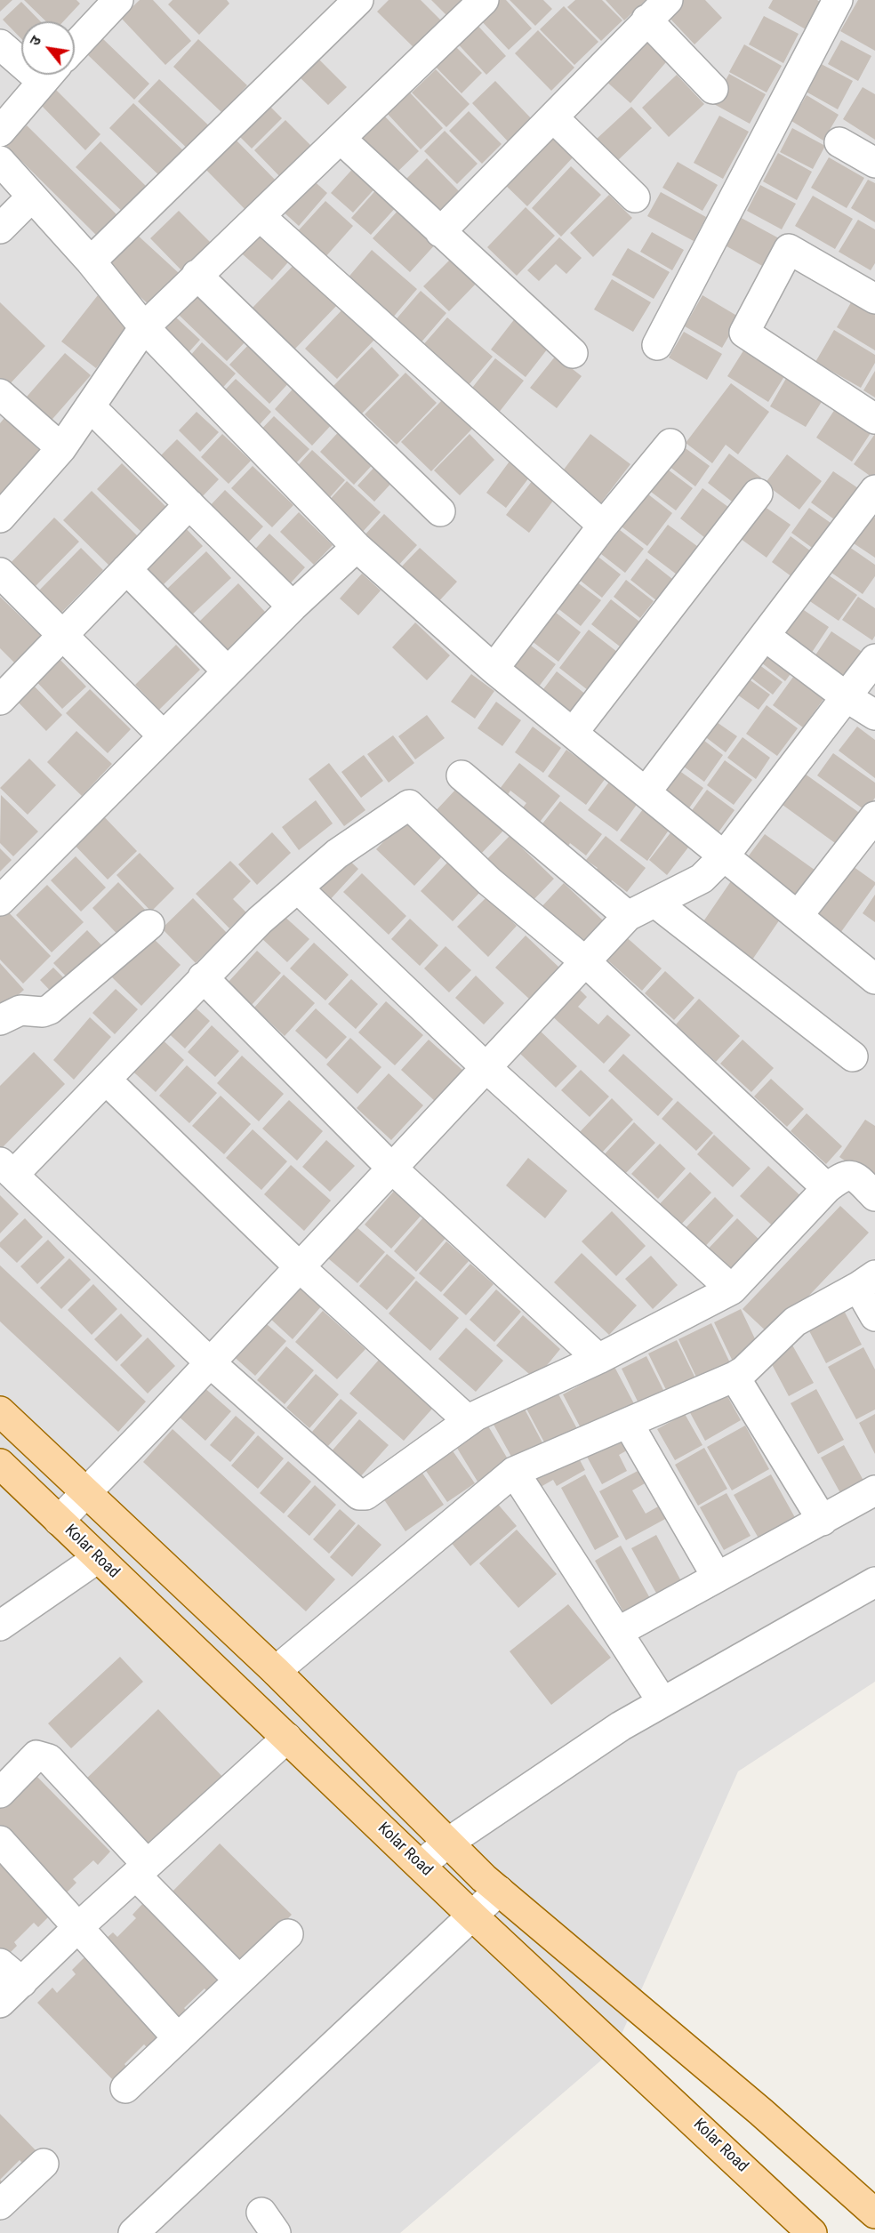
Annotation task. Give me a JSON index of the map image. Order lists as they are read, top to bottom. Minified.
{"streets":{"main road":["Kolar Road"]},"north":"top left"}
